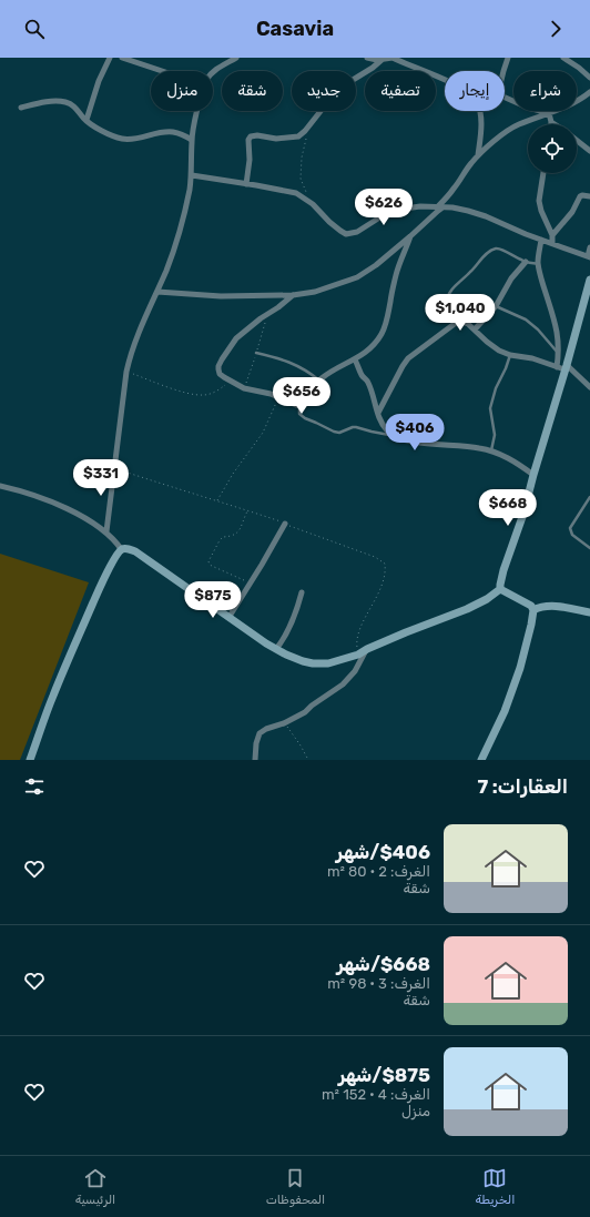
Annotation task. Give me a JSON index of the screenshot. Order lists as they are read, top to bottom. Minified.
{"page":{"header":"Casavia","chip":["شراء","إيجار","تصفية","جديد","شقة","منزل"],"price":["$626","$1,040","$656","$406","$331","$668","$875"],"heading":"العقارات: 7","list":[{"name":"$406/شهر","note":"الغرف: 2 · 80 m² · شقة"},{"name":"$668/شهر","note":"الغرف: 3 · 98 m² · شقة"},{"name":"$875/شهر","note":"الغرف: 4 · 152 m² · منزل"}],"tabs":["الخريطة","المحفوظات","الرئيسية"]}}
